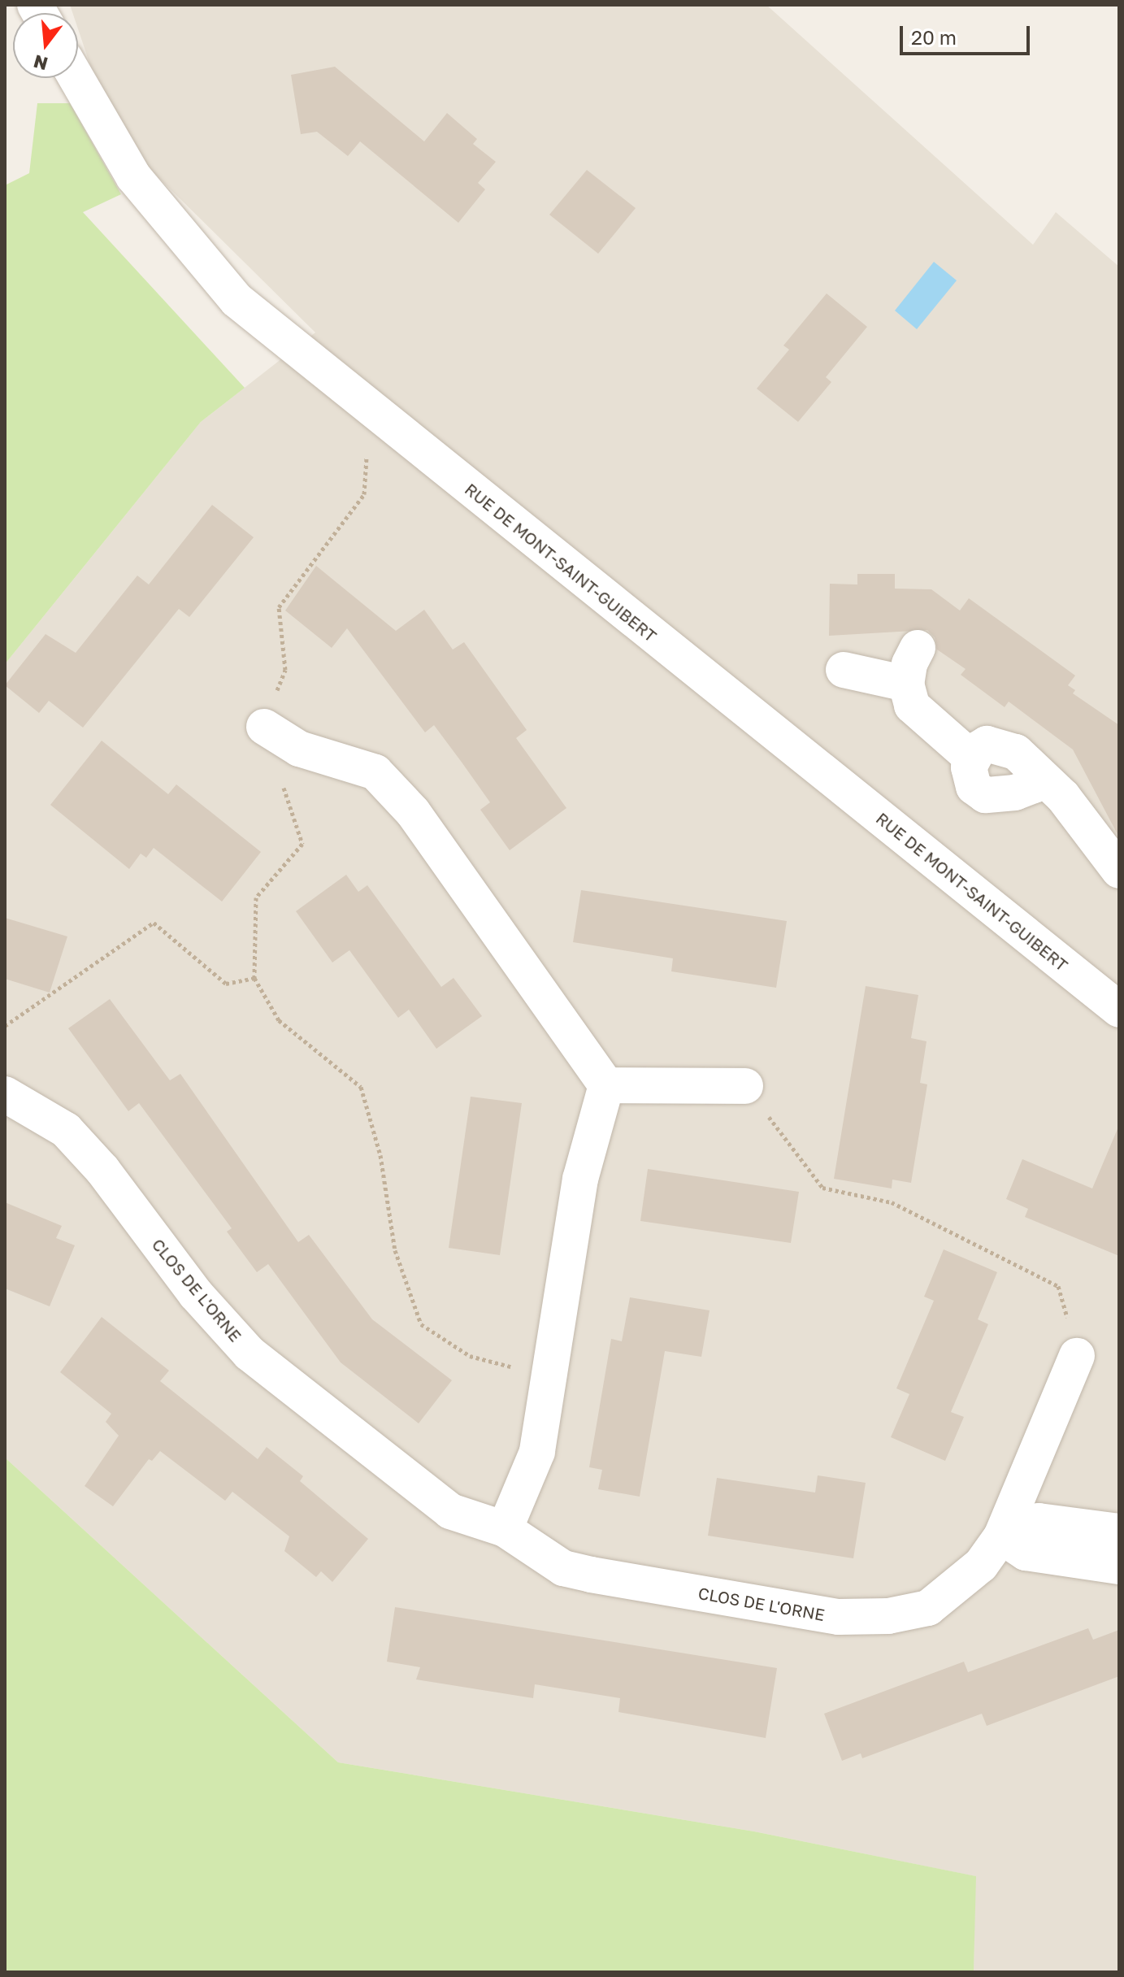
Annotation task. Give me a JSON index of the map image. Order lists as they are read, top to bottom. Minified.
{"streets":{"street":["RUE DE MONT-SAINT-GUIBERT","CLOS DE L'ORNE"]},"scale_bar":"20 m","north":"bottom"}
